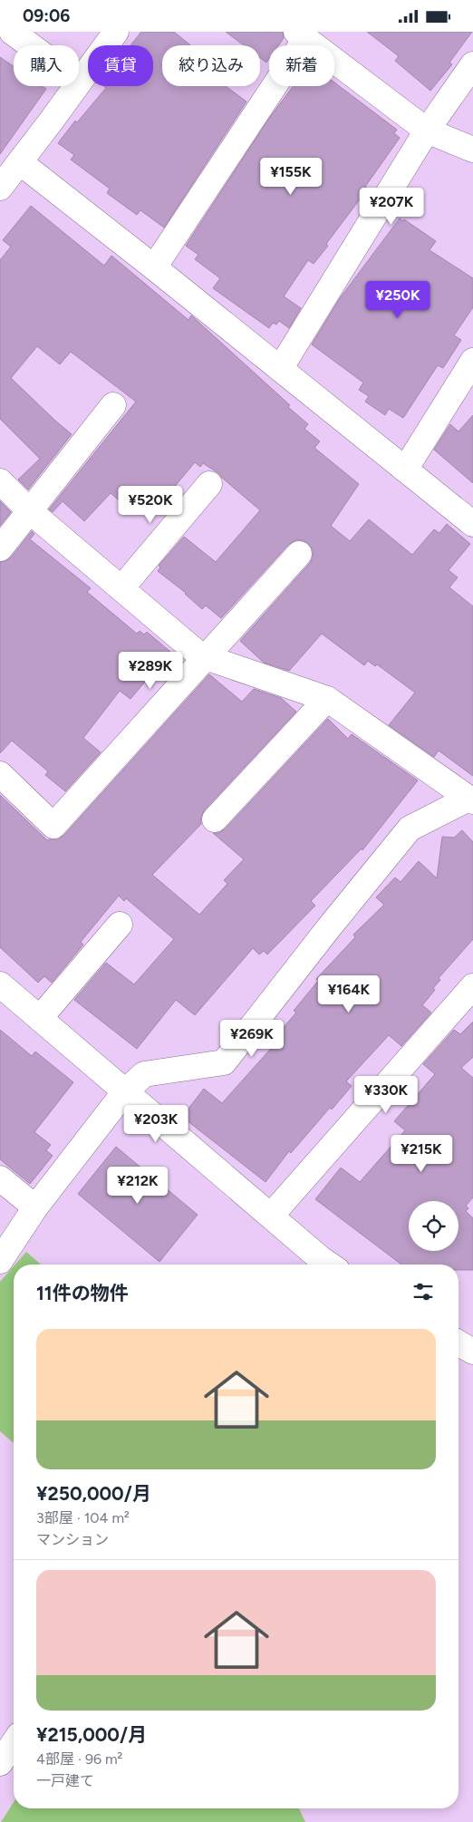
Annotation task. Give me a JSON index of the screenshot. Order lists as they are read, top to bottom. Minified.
{"page":{"status":"09:06","chip":["購入","賃貸","絞り込み","新着"],"price":["¥155K","¥207K","¥250K","¥520K","¥289K","¥164K","¥269K","¥330K","¥203K","¥215K","¥212K"],"heading":"11件の物件","list":[{"name":"¥250,000/月","note":"3部屋 · 104 m² · マンション"},{"name":"¥215,000/月","note":"4部屋 · 96 m² · 一戸建て"}]}}
